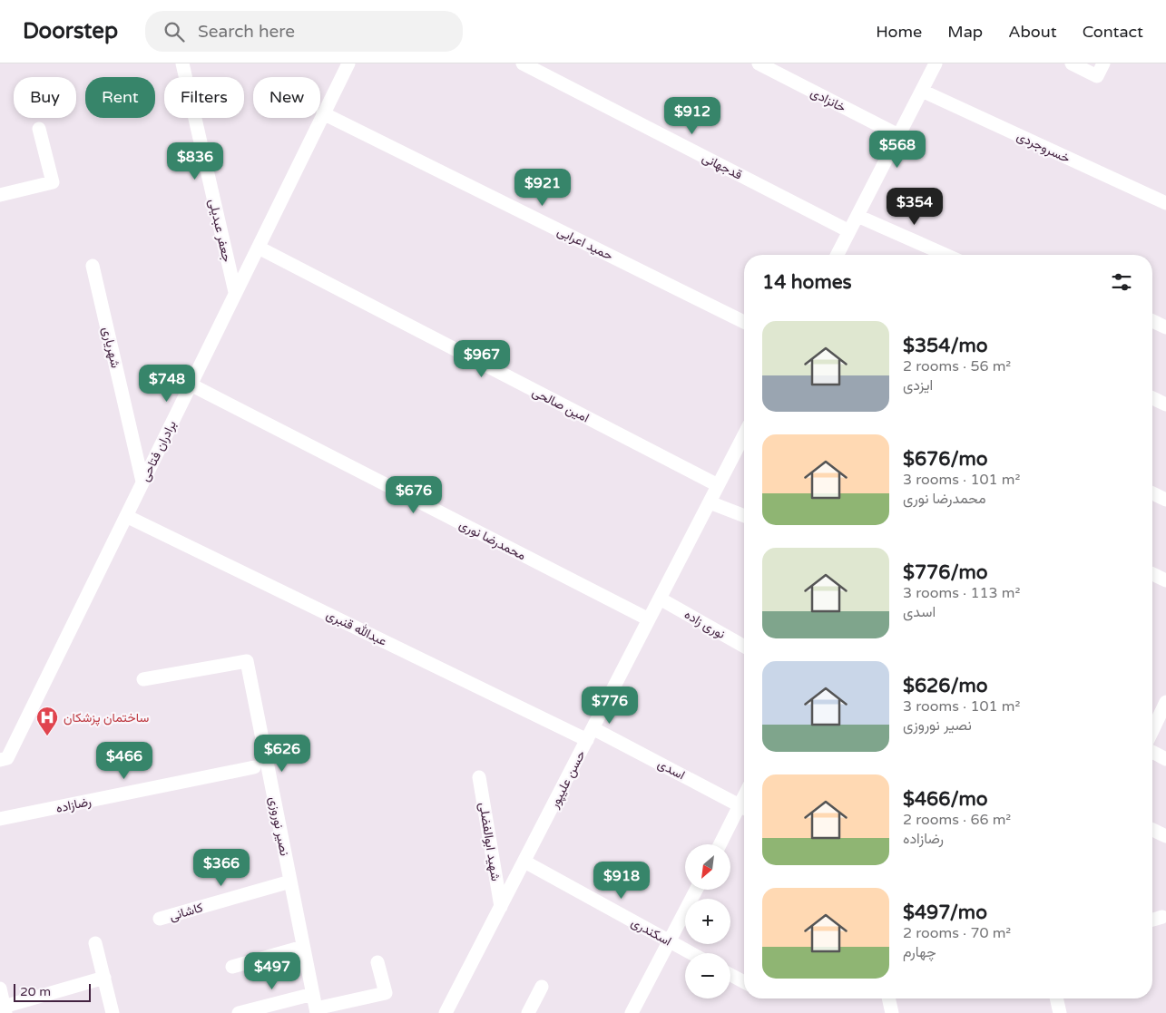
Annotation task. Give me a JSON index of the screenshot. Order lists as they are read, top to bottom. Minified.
{"streets":{"street":["خانزادی","خسروجردی","قدجهانی","جعفر عبدیلی","حمید اعرابی","شهریاری","امین صالحی","برادران فتاحی","محمدرضا نوری","نوری زاده","عبدالله قنبری","اسدی","حسن علیپور","رضازاده","نصیر نوروزی","شهید ابوالفضلی","کاشانی","اسکندری"]},"crossings":[["جعفر عبدیلی","برادران فتاحی"],["حمید اعرابی","برادران فتاحی"],["شهریاری","برادران فتاحی"],["امین صالحی","برادران فتاحی"],["امین صالحی","حسن علیپور"],["برادران فتاحی","محمدرضا نوری"],["برادران فتاحی","عبدالله قنبری"],["محمدرضا نوری","حسن علیپور"],["نوری زاده","حسن علیپور"],["عبدالله قنبری","اسدی"],["عبدالله قنبری","حسن علیپور"],["اسدی","حسن علیپور"],["حسن علیپور","شهید ابوالفضلی"],["حسن علیپور","اسکندری"],["نصیر نوروزی","کاشانی"]],"places":{"hospital":["ساختمان پزشکان"]},"scale_bar":"20 m","north":"bottom left","page":{"header":"Doorstep","search":"Search here","nav":["Home","Map","About","Contact"],"chip":["Buy","Rent","Filters","New"],"price":["$912","$568","$836","$921","$354","$967","$748","$676","$776","$626","$466","$366","$918","$497"],"heading":"14 homes","list":[{"name":"$354/mo","note":"2 rooms · 56 m² · ایزدی"},{"name":"$676/mo","note":"3 rooms · 101 m² · محمدرضا نوری"},{"name":"$776/mo","note":"3 rooms · 113 m² · اسدی"},{"name":"$626/mo","note":"3 rooms · 101 m² · نصیر نوروزی"},{"name":"$466/mo","note":"2 rooms · 66 m² · رضازاده"},{"name":"$497/mo","note":"2 rooms · 70 m² · چهارم"}],"map_buttons":["+","−"],"scale":"20 m"}}
